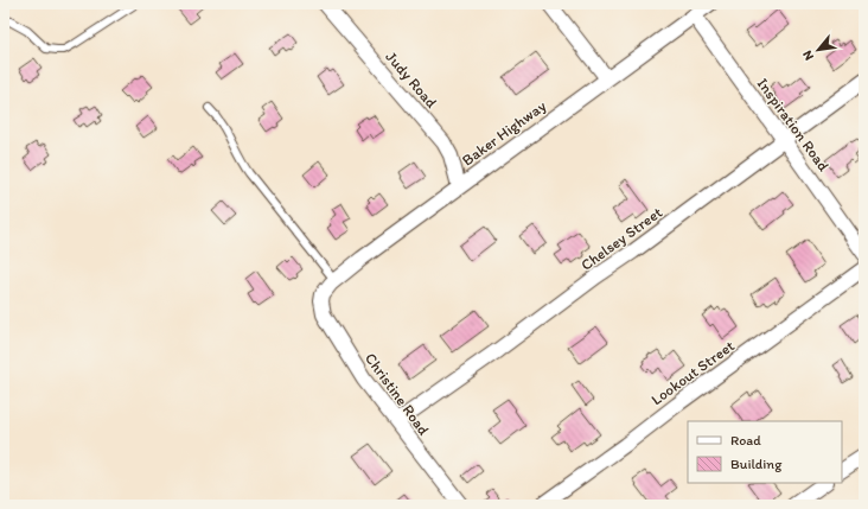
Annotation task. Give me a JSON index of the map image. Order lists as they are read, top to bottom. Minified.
{"streets":{"street":["Judy Road","Inspiration Road","Baker Highway","Chelsey Street","Lookout Street","Christine Road"]},"crossings":[["Judy Road","Baker Highway"],["Inspiration Road","Baker Highway"],["Inspiration Road","Chelsey Street"],["Baker Highway","Christine Road"],["Chelsey Street","Christine Road"]],"legend":["Road","Building"],"north":"bottom left"}
